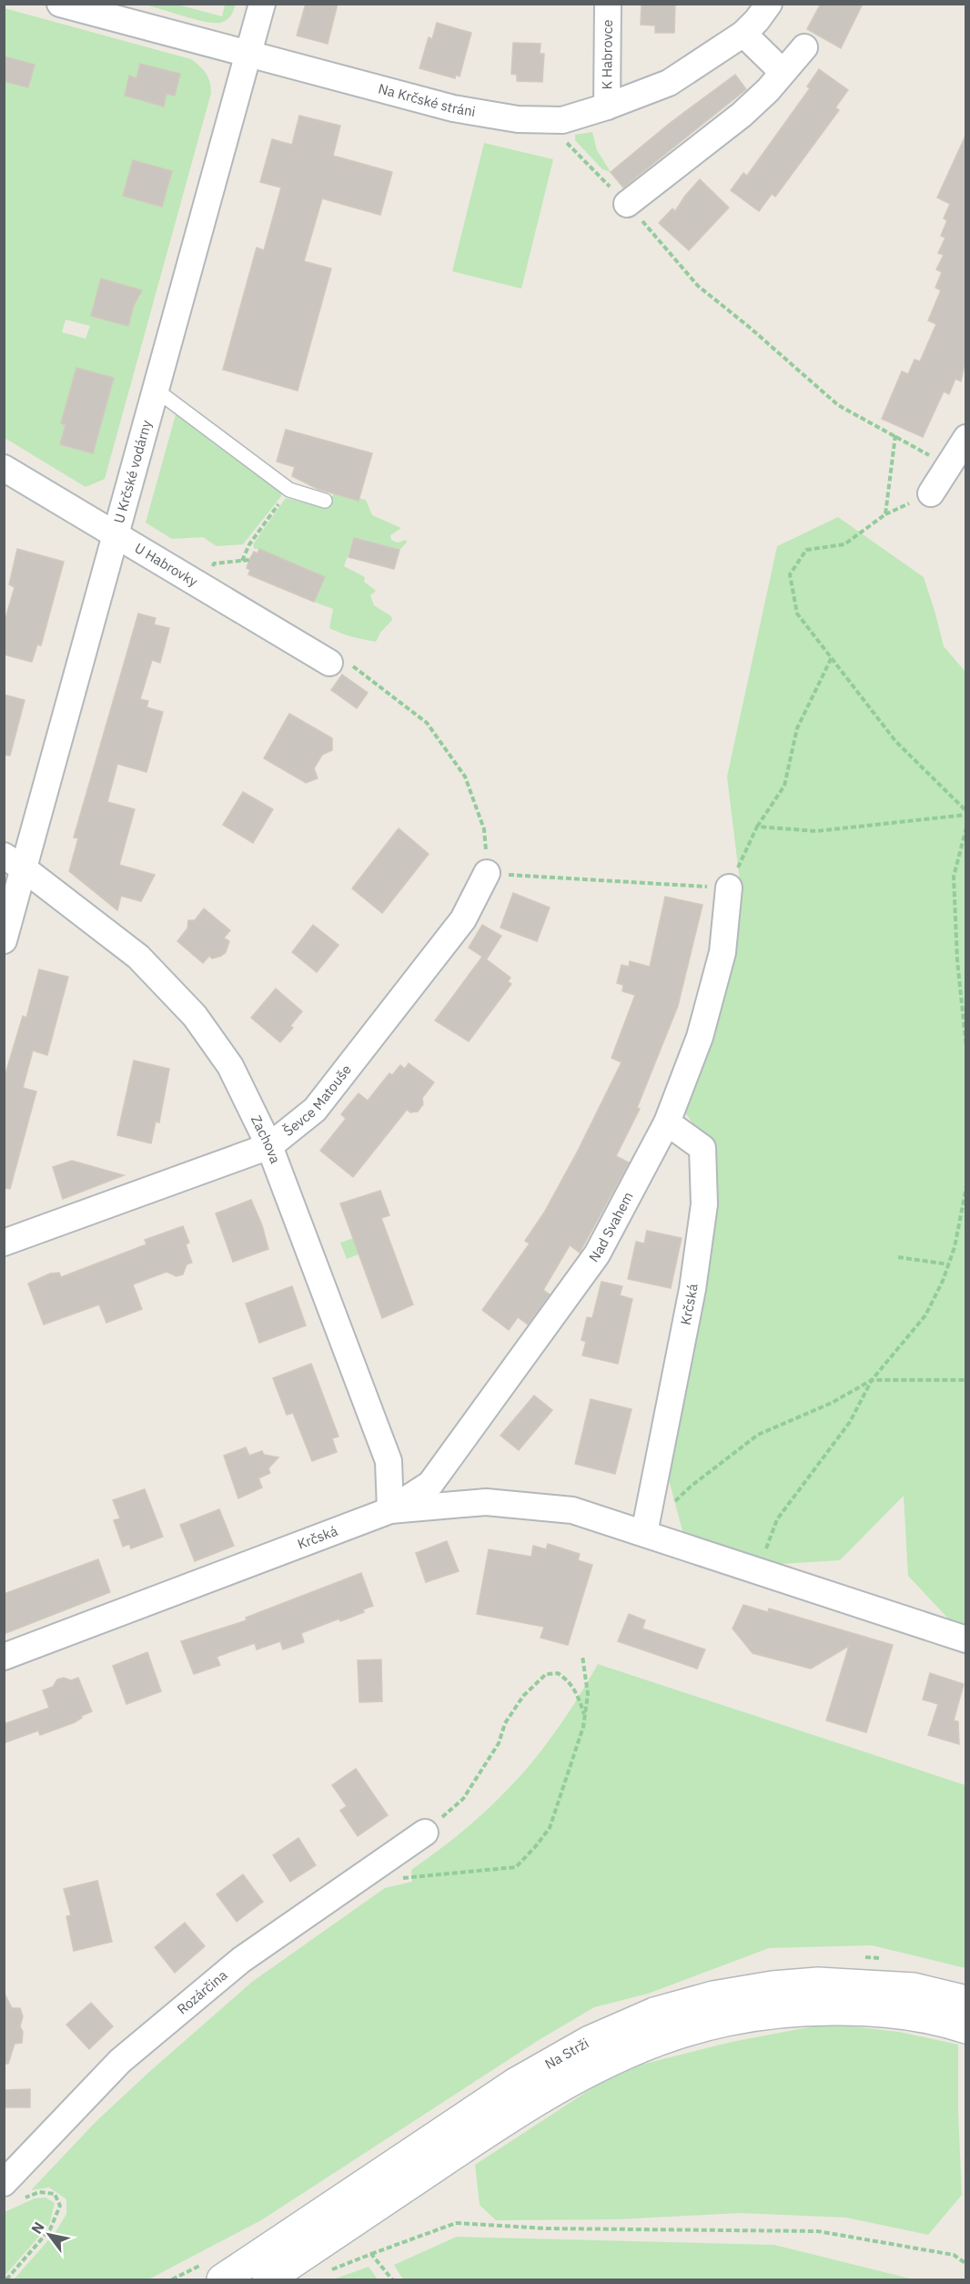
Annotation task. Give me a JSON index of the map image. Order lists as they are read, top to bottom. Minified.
{"streets":{"street":["K Habrovce","Na Krčské stráni","U Krčské vodárny","U Habrovky","Ševce Matouše","Zachova","Nad Svahem","Krčská","Rozárčina","Na Strži"]},"crossings":[["K Habrovce","Na Krčské stráni"],["Na Krčské stráni","U Krčské vodárny"],["U Krčské vodárny","U Habrovky"],["U Krčské vodárny","Zachova"],["Ševce Matouše","Zachova"],["Zachova","Nad Svahem"],["Zachova","Krčská"],["Nad Svahem","Krčská"]],"north":"top left"}
